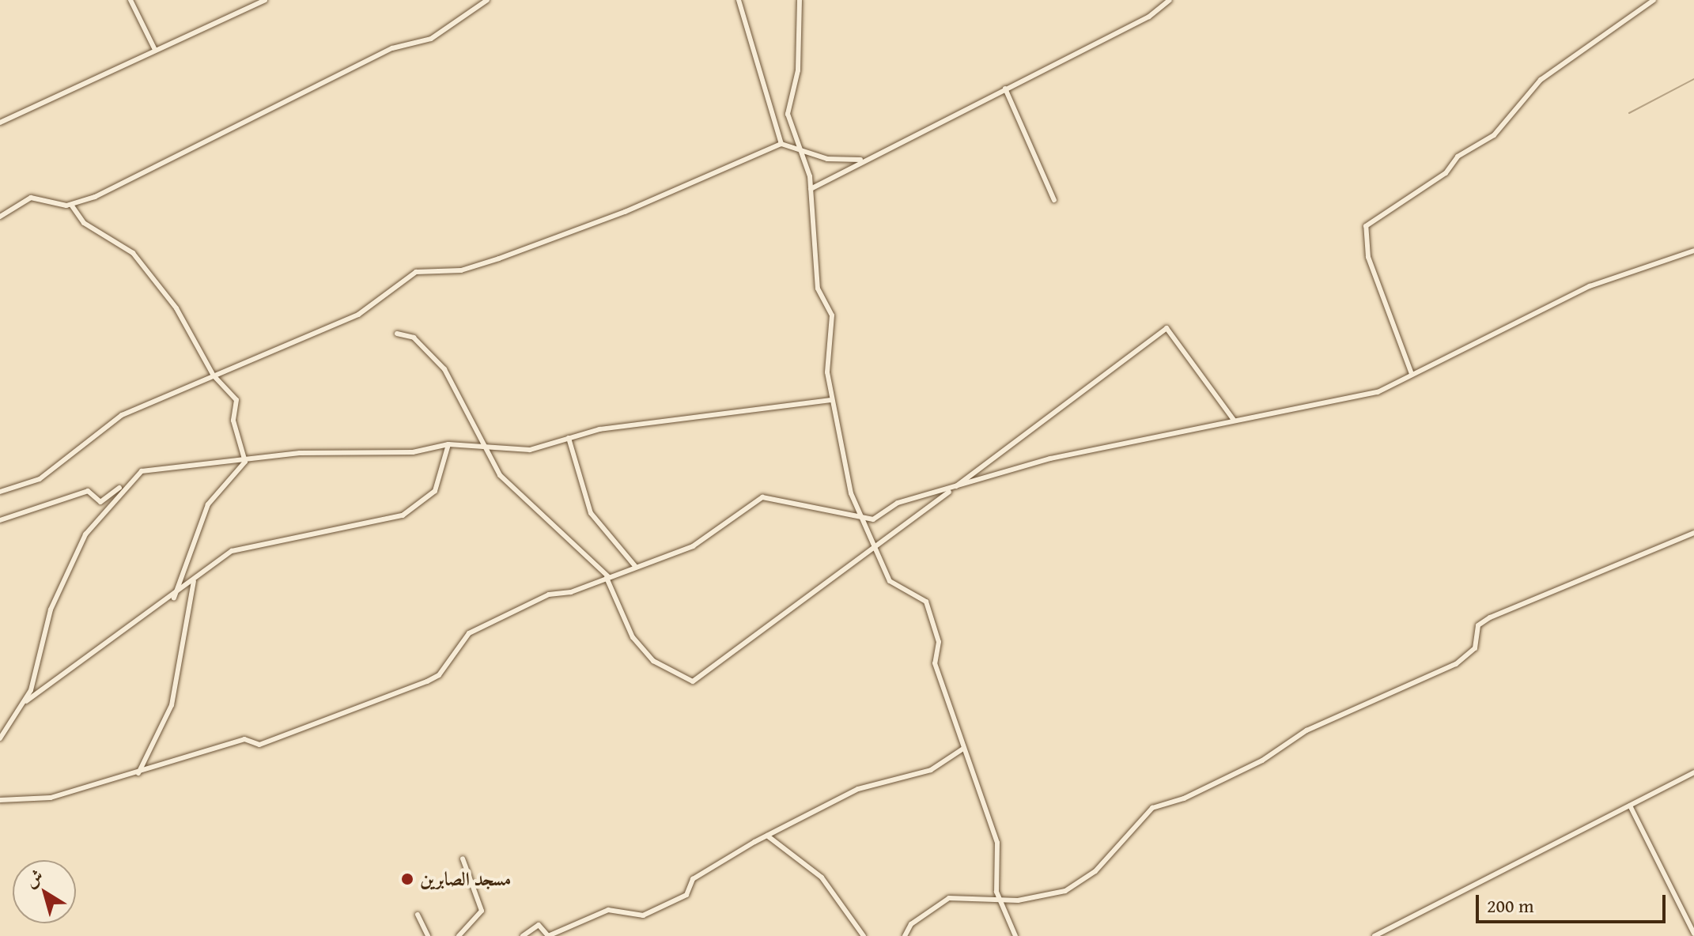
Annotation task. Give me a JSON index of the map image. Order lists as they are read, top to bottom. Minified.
{"places":["مسجد الصابرين"],"scale_bar":"200 m","north":"top left"}
